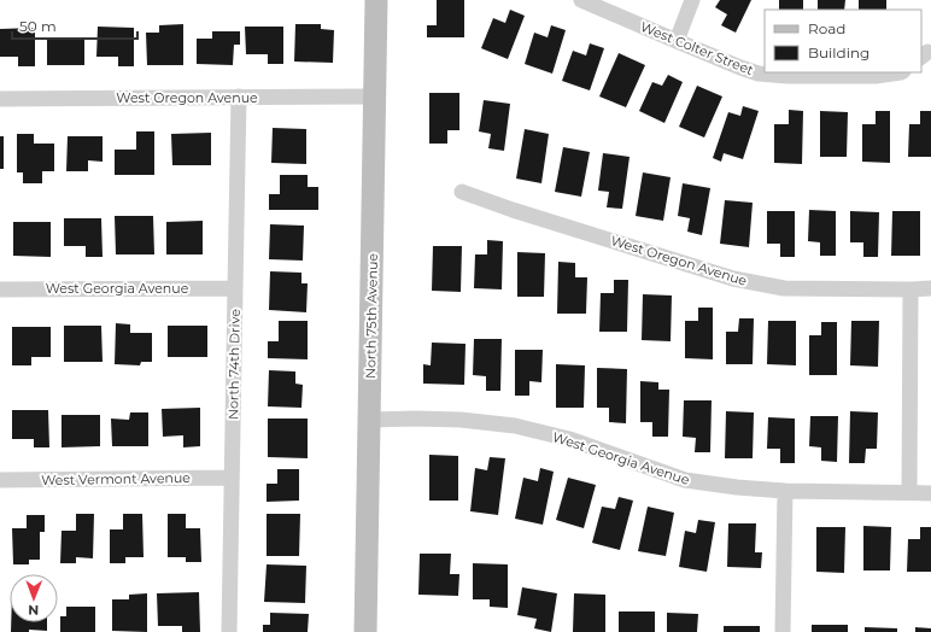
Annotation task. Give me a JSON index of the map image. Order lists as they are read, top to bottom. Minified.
{"streets":{"main road":["North 75th Avenue"],"street":["West Colter Street","West Oregon Avenue","West Georgia Avenue","North 74th Drive","West Vermont Avenue"]},"crossings":[["West Oregon Avenue","North 75th Avenue"],["West Oregon Avenue","North 74th Drive"],["West Georgia Avenue","North 75th Avenue"],["West Georgia Avenue","North 74th Drive"],["North 74th Drive","West Vermont Avenue"]],"legend":["Road","Building"],"scale_bar":"50 m","north":"bottom"}
